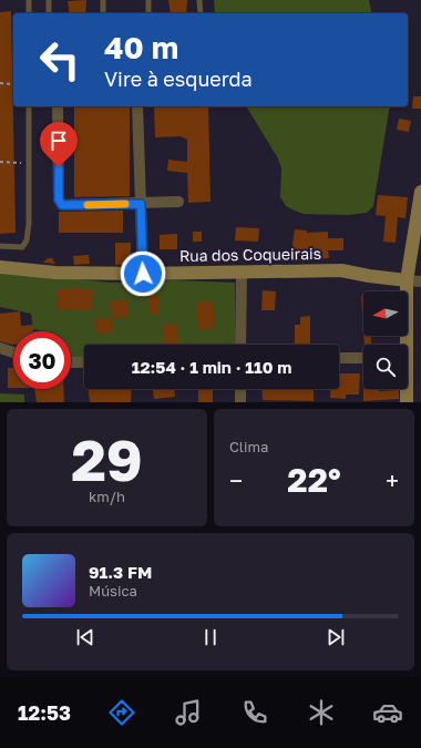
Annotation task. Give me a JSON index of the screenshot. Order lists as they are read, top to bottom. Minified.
{"streets":{"street":["Rua dos Coqueirais"]},"north":"left","page":{"turn":["40 m","Vire à esquerda"],"limit":"30","trip":"12:54 · 1 min · 110 m","tile":[["29","km/h"],"Clima"],"heat":["−","22°","+"],"song":["91.3 FM","Música"],"tabs":"12:53"}}
